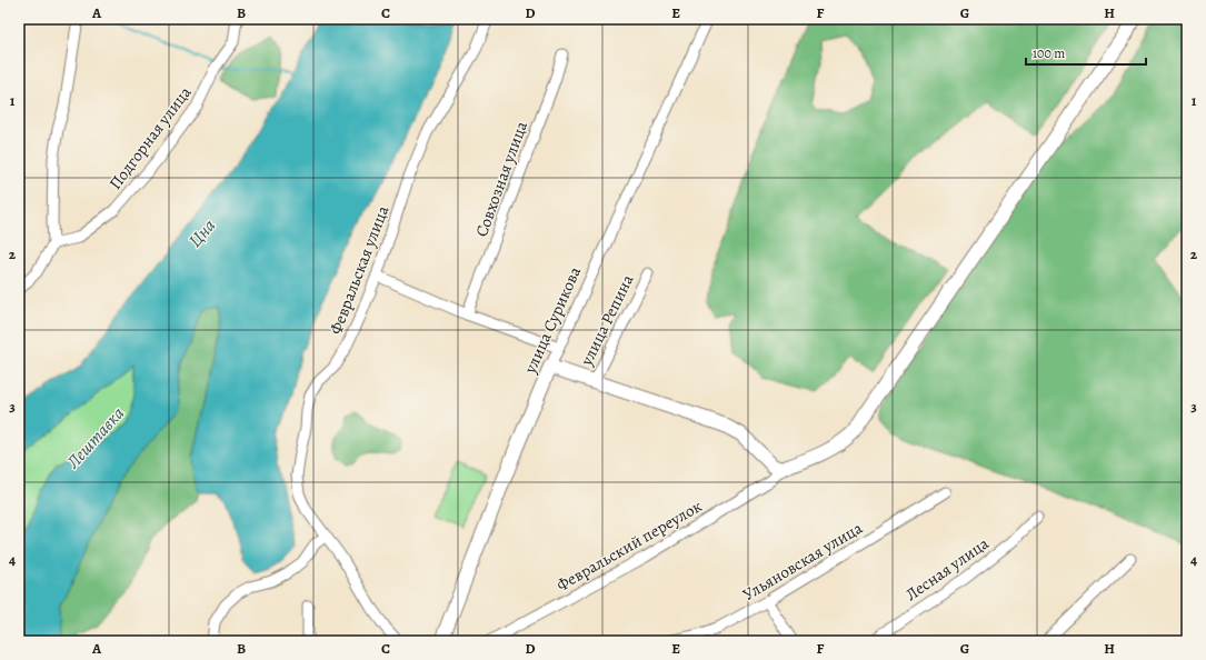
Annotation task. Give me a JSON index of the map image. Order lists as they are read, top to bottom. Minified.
{"streets":{"street":["Подгорная улица","Совхозная улица","Февральская улица","улица Сурикова","улица Репина","Февральский переулок","Ульяновская улица","Лесная улица"]},"water":["Цна","Лештавка"],"scale_bar":"100 m","grid":{"columns":["A","B","C","D","E","F","G","H"],"rows":["1","2","3","4"]}}
